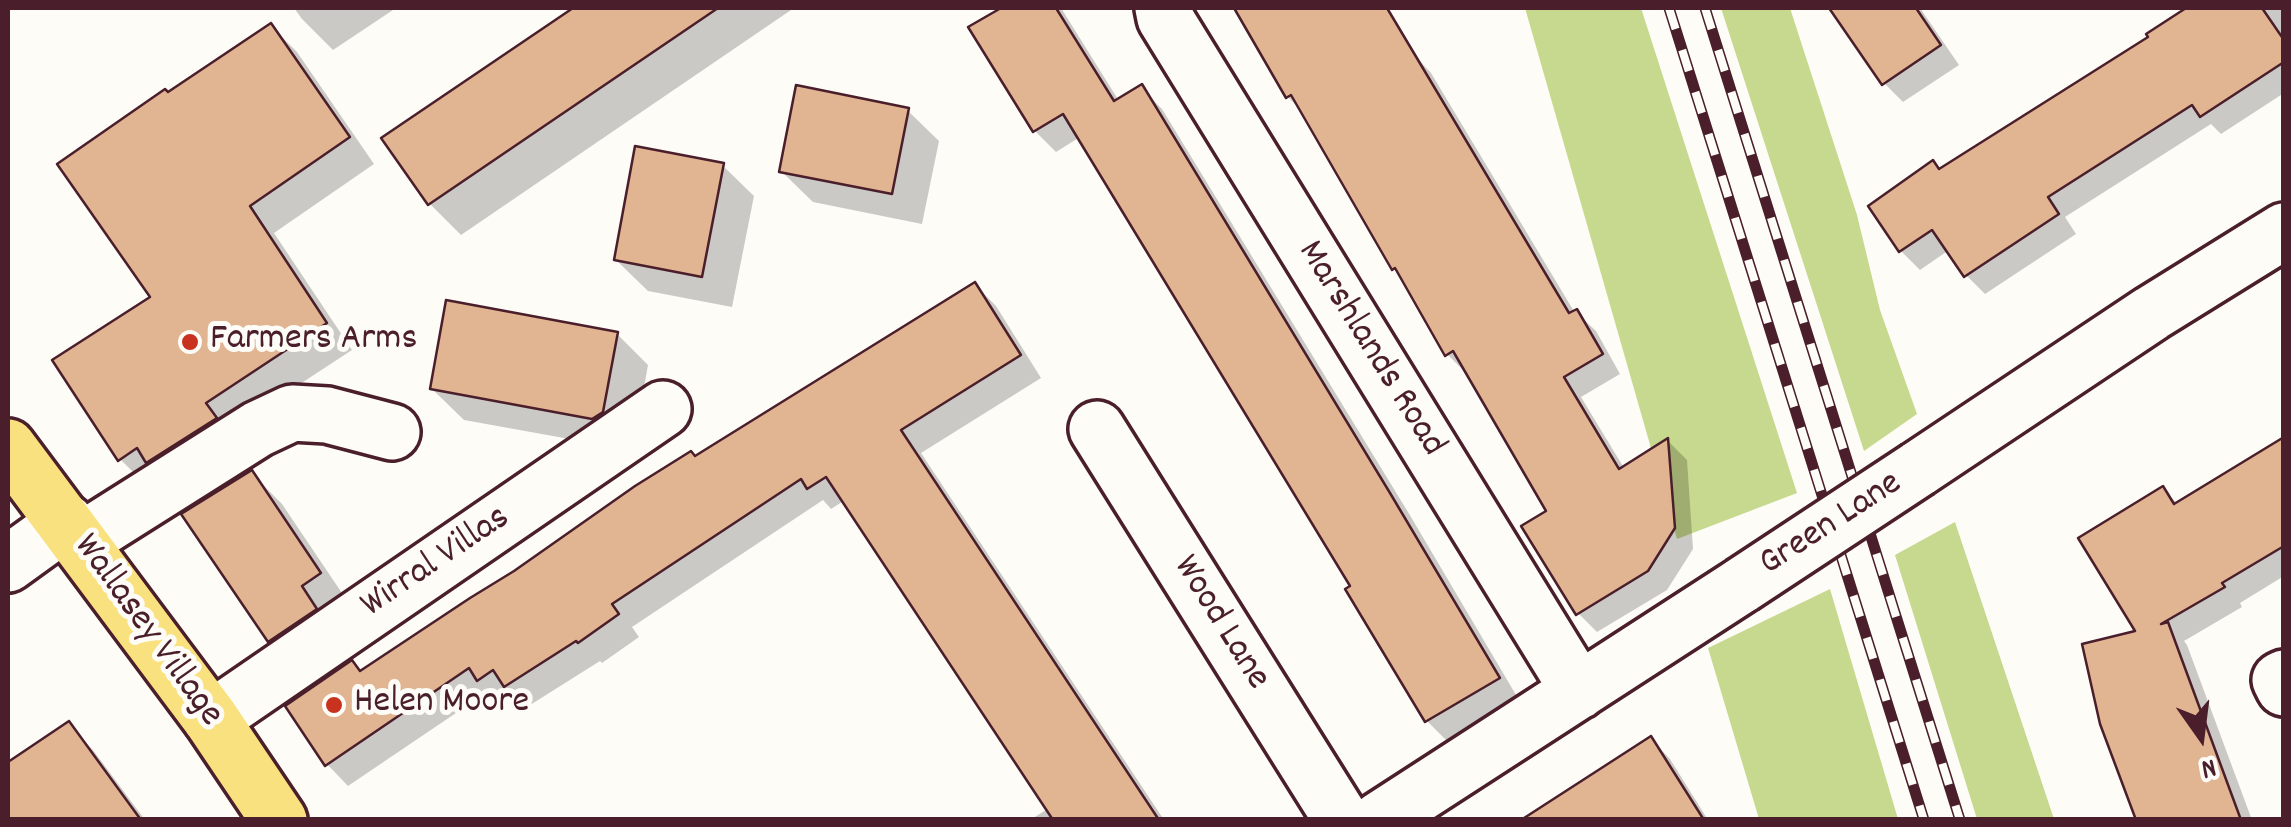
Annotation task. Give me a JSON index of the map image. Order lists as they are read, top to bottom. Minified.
{"streets":{"main road":["Wallasey Village"],"street":["Marshlands Road","Green Lane","Wirral Villas","Wood Lane"]},"crossings":[["Marshlands Road","Green Lane"],["Wirral Villas","Wallasey Village"]],"places":["Farmers Arms","Helen Moore"],"north":"bottom"}
